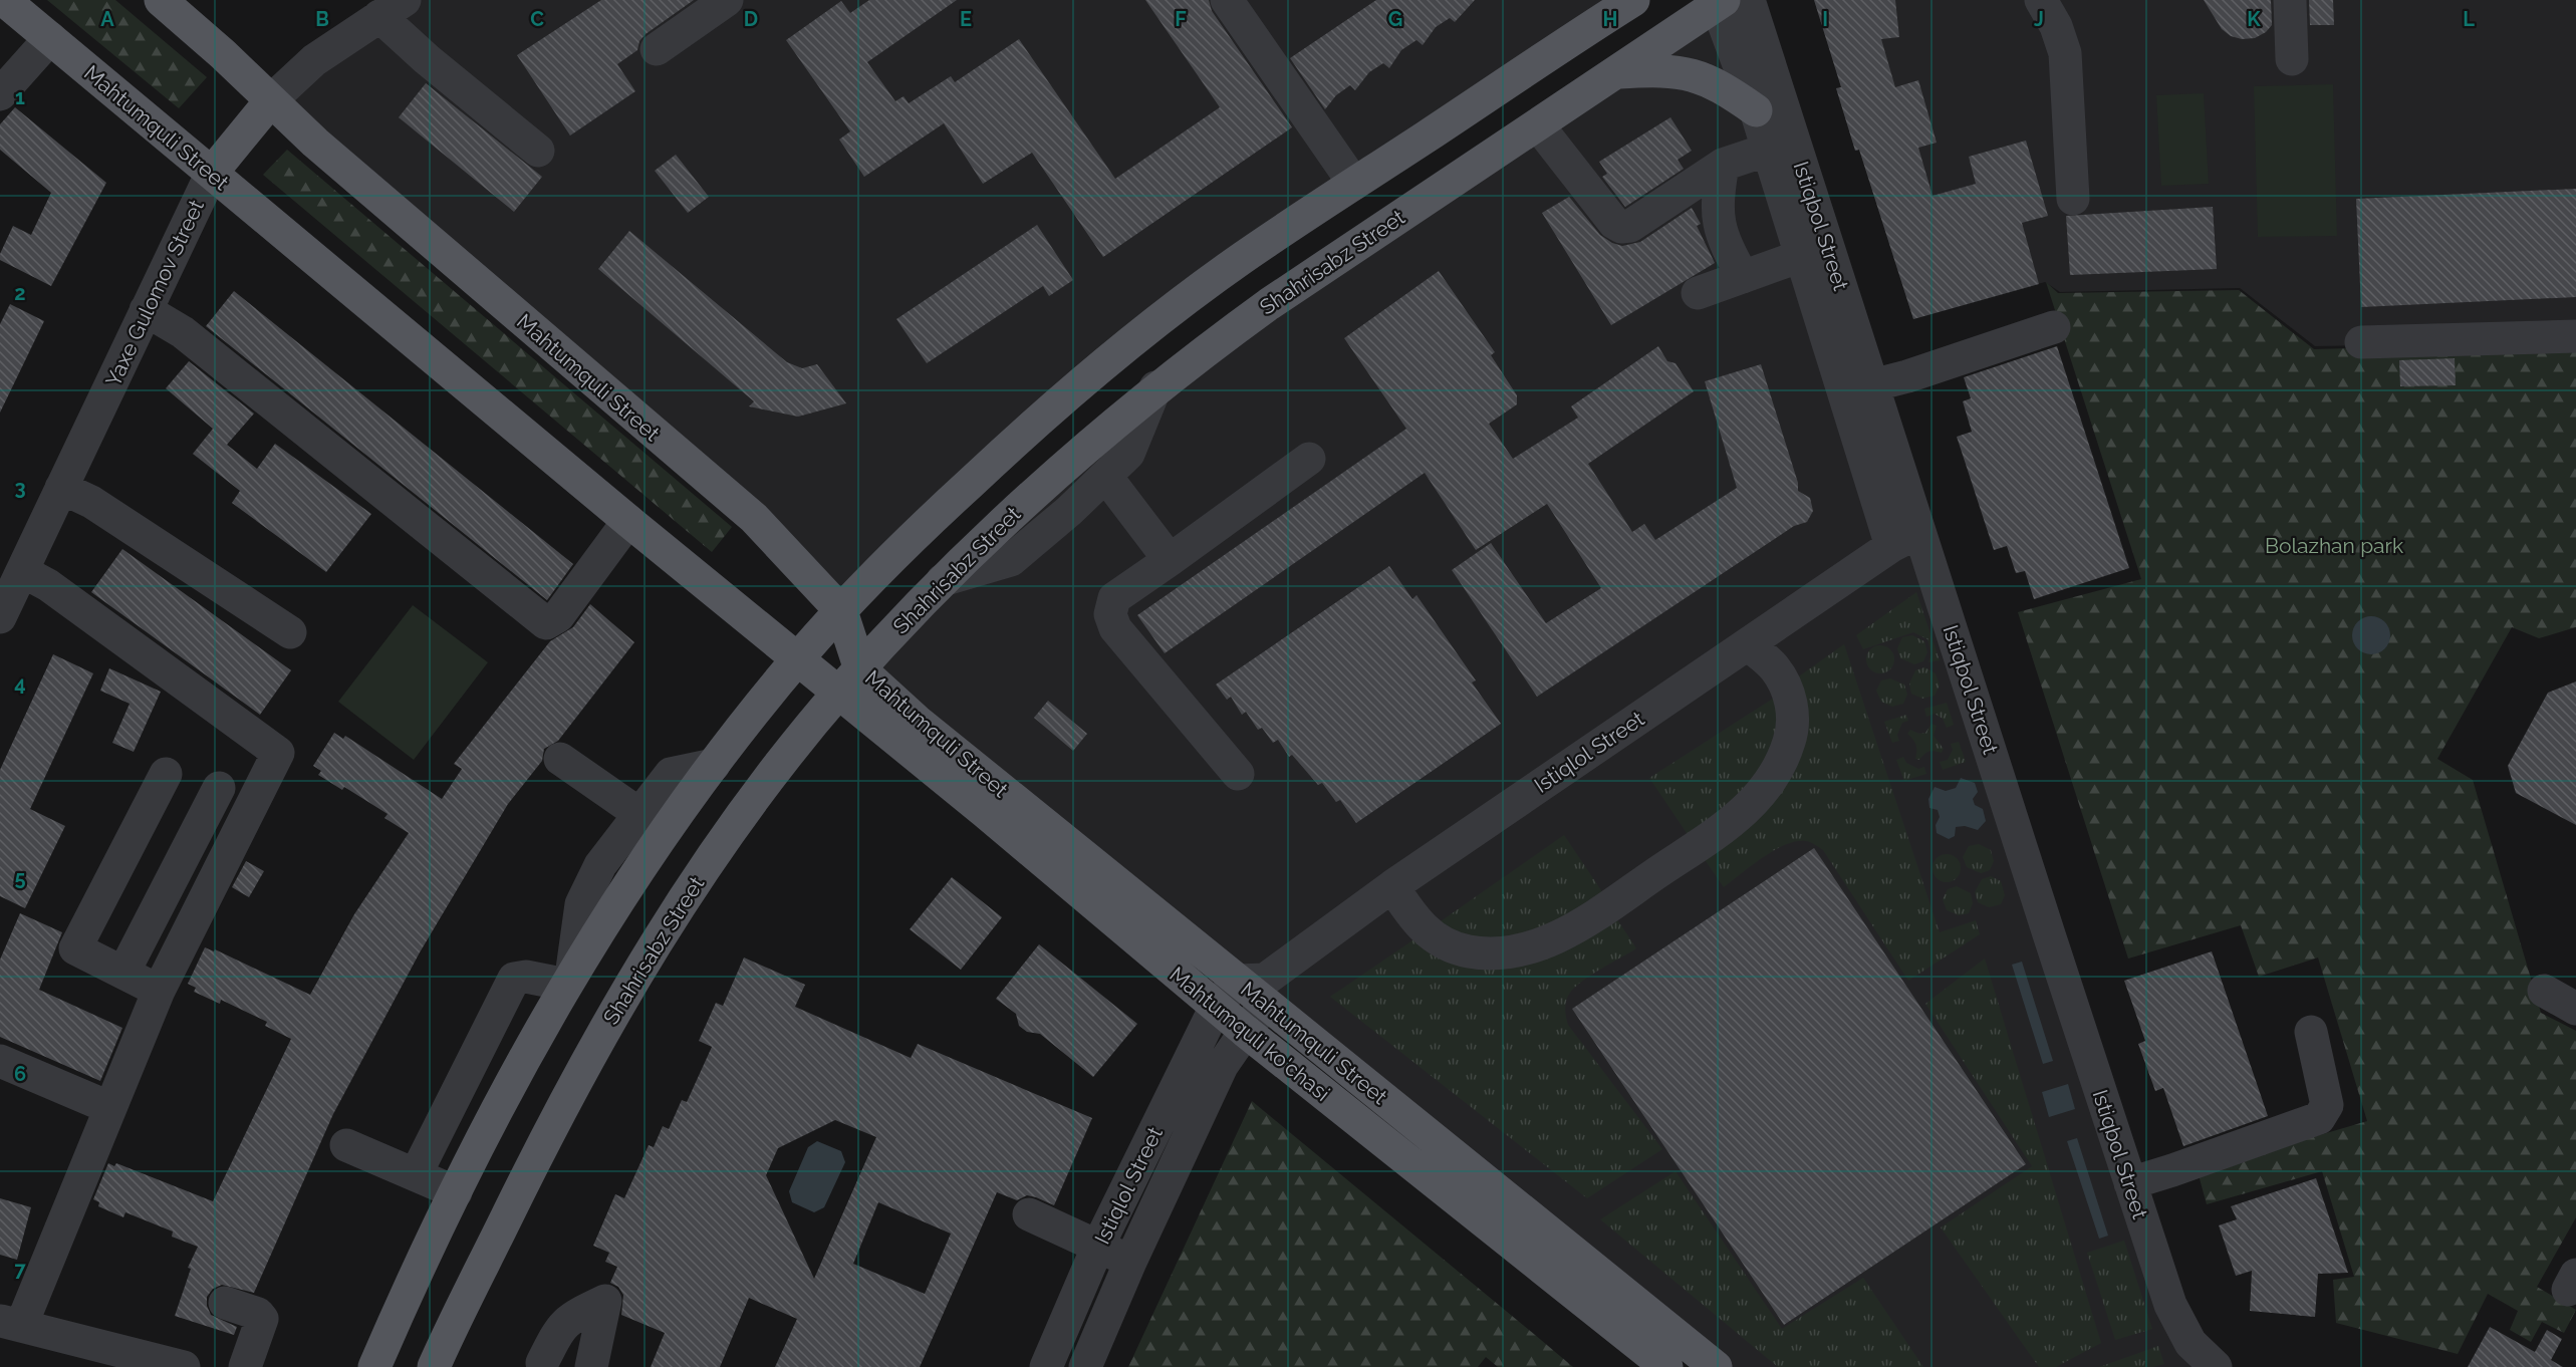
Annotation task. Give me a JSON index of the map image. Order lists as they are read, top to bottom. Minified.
{"streets":{"main road":["Mahtumquli Street","Shahrisabz Street","Yaxe Gulomov Street","Mahtumquli ko'chasi"],"street":["Istiqbol Street","Istiqlol Street"]},"crossings":[["Mahtumquli Street","Shahrisabz Street"],["Mahtumquli Street","Yaxe Gulomov Street"],["Mahtumquli Street","Istiqlol Street"],["Mahtumquli Street","Mahtumquli ko'chasi"],["Istiqbol Street","Shahrisabz Street"],["Istiqbol Street","Istiqlol Street"],["Shahrisabz Street","Mahtumquli ko'chasi"],["Istiqlol Street","Mahtumquli ko'chasi"]],"parks":["Bolazhan park"],"grid":{"columns":["A","B","C","D","E","F","G","H","I","J","K","L"],"rows":["1","2","3","4","5","6","7"]}}
